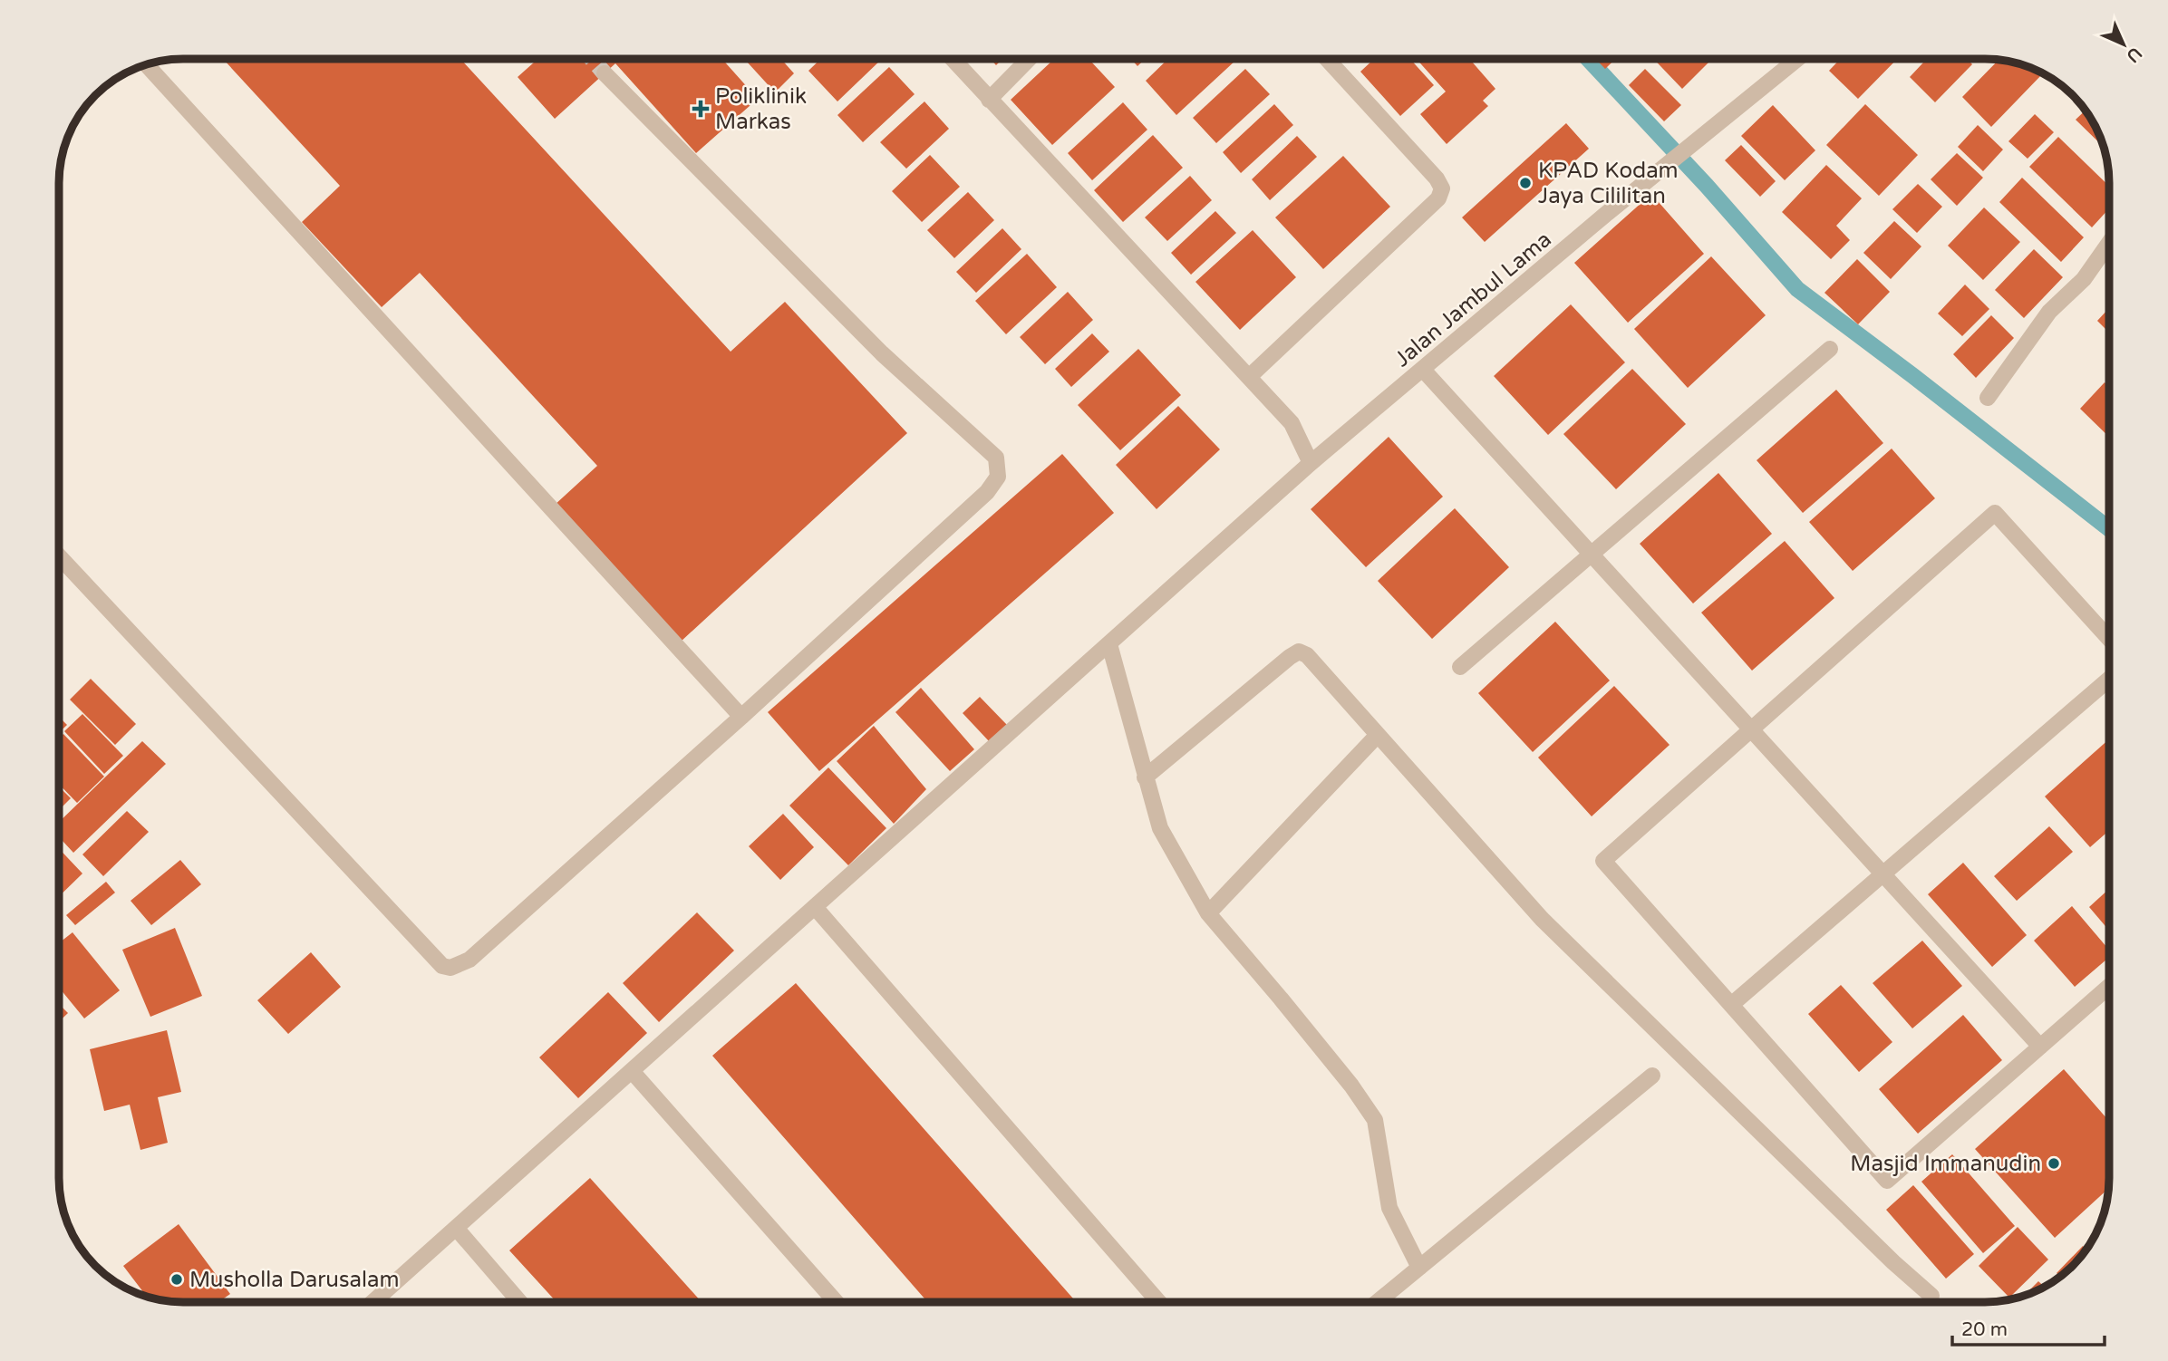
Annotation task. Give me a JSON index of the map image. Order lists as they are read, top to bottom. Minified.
{"streets":{"street":["Jalan Jambul Lama"]},"places":{"health":["Poliklinik Markas"],"other":["KPAD Kodam Jaya Cililitan","Masjid Immanudin","Musholla Darusalam"]},"scale_bar":"20 m","north":"bottom right"}
